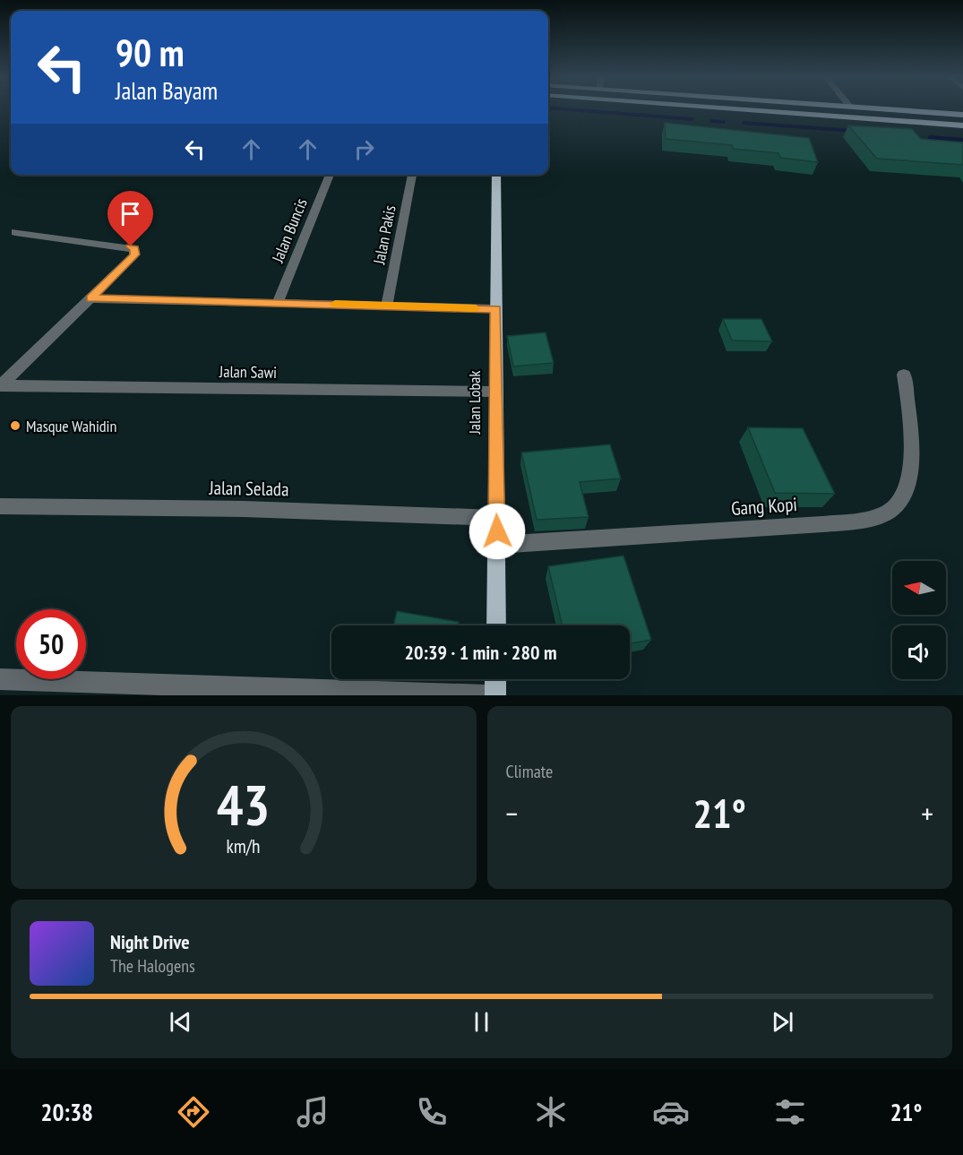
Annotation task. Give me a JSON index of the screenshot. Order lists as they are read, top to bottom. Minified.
{"streets":{"main road":["Jalan Lobak"],"street":["Jalan Buncis","Jalan Pakis","Jalan Sawi","Jalan Selada","Gang Kopi"]},"crossings":[["Jalan Sawi","Jalan Lobak"],["Jalan Lobak","Jalan Selada"],["Jalan Lobak","Gang Kopi"]],"places":["Masque Wahidin"],"north":"left","page":{"turn":["90 m","Jalan Bayam"],"limit":"50","trip":"20:39 · 1 min · 280 m","tile":"Climate","heat":["−","21°","+"],"song":["Night Drive","The Halogens"],"tabs":["20:38","21°"],"gauge":["43","km/h"]}}
